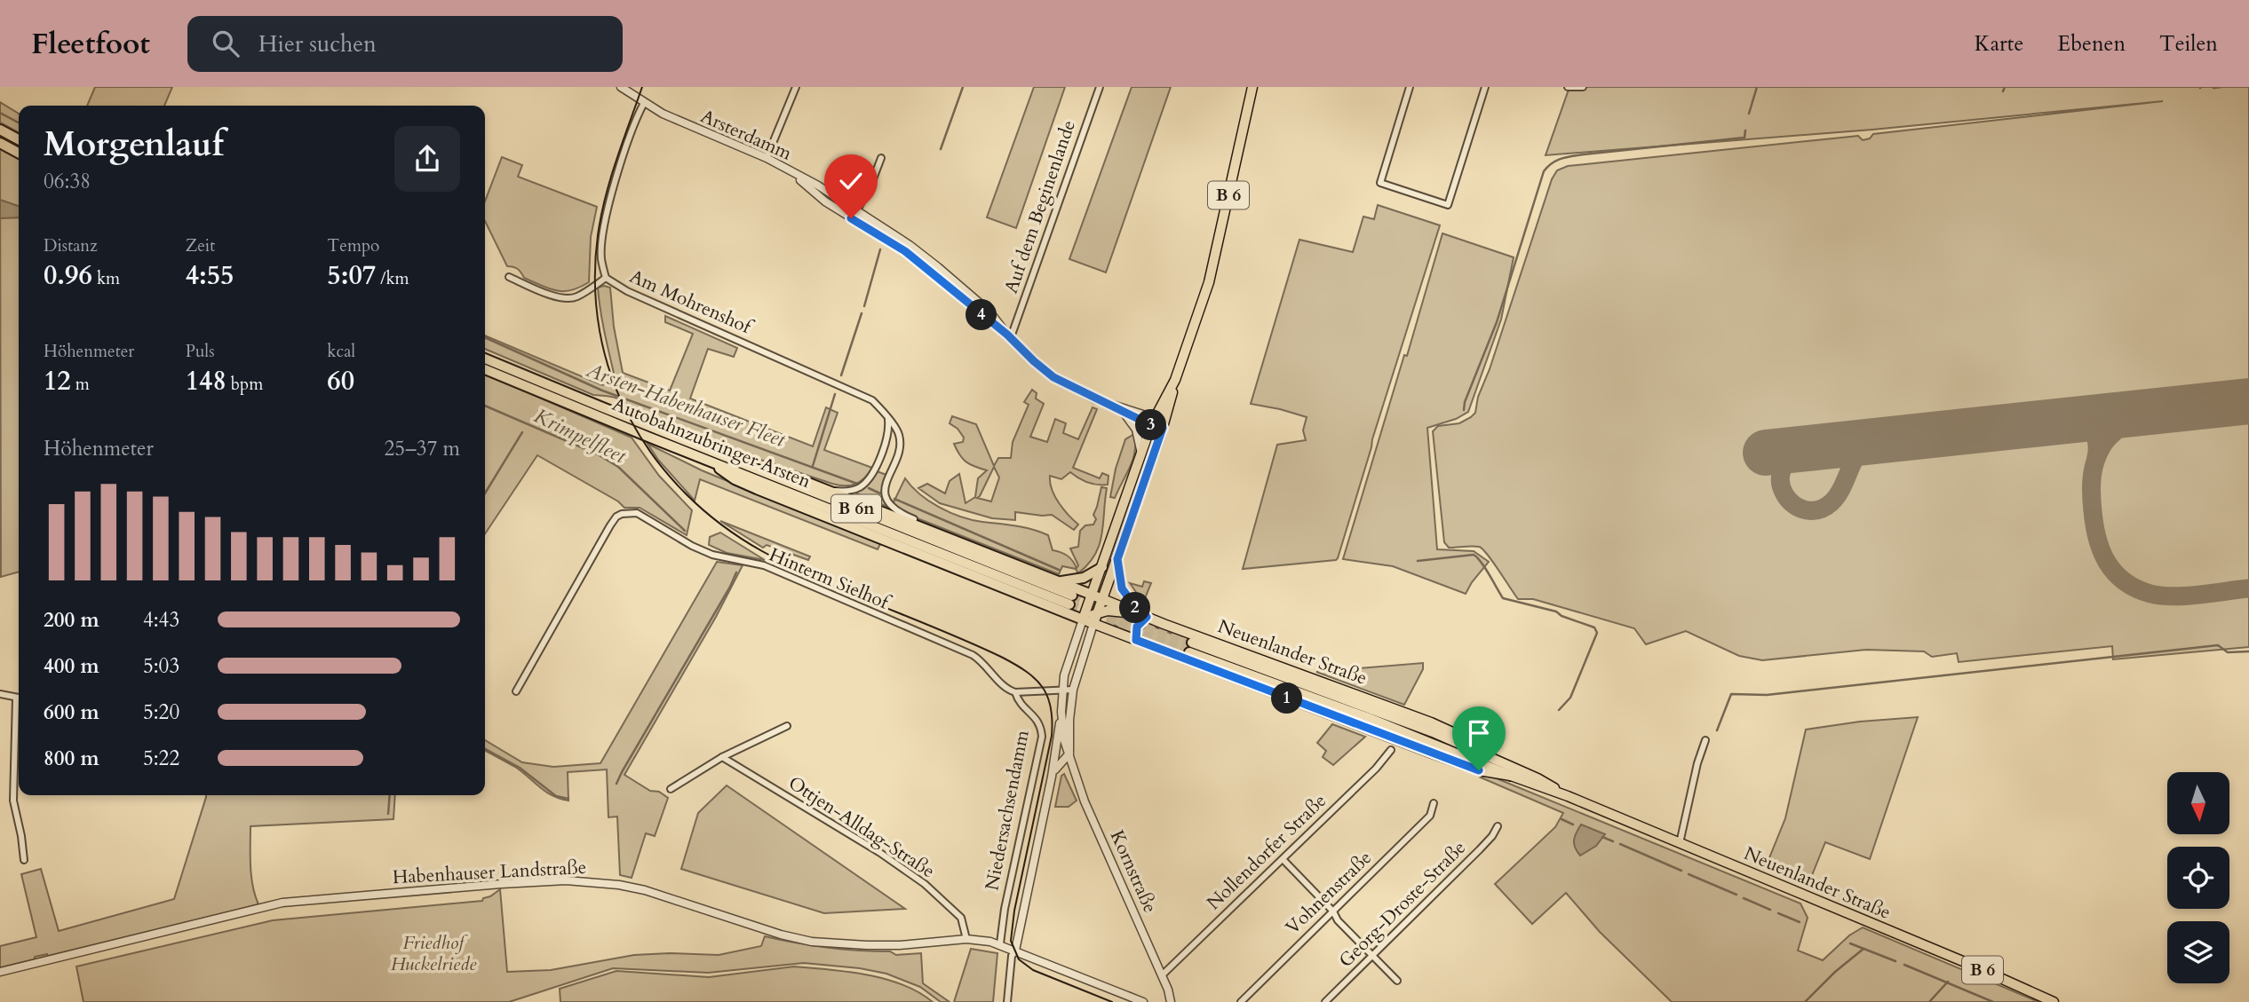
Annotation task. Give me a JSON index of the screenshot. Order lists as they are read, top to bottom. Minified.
{"streets":{"highway":["Autobahnzubringer Arsten","B 6n","Neuenlander Straße"],"main road":["B 6"],"street":["Arsterdamm","Auf dem Beginenlande","Am Mohrenshof","Hinterm Sielhof","Niedersachsendamm","Ottjen-Alldag-Straße","Nollendorfer Straße","Kornstraße","Habenhauser Landstraße","Vohnenstraße","Georg-Droste-Straße"]},"crossings":[["Arsterdamm","B 6"],["Arsterdamm","Auf dem Beginenlande"],["Arsterdamm","Am Mohrenshof"],["B 6","Neuenlander Straße"],["B 6","Kornstraße"],["Hinterm Sielhof","Niedersachsendamm"],["Neuenlander Straße","Kornstraße"],["Niedersachsendamm","Kornstraße"],["Niedersachsendamm","Habenhauser Landstraße"],["Ottjen-Alldag-Straße","Habenhauser Landstraße"],["Nollendorfer Straße","Kornstraße"]],"water":["Arsten-Habenhauser Fleet","Krimpelfleet"],"parks":["Friedhof Huckelriede"],"north":"bottom","page":{"header":"Fleetfoot","search":"Hier suchen","nav":["Karte","Ebenen","Teilen"],"heading":["Morgenlauf","06:38"],"stats":[["Distanz","0.96 km"],["Zeit","4:55"],["Tempo","5:07 /km"],["Höhenmeter","12 m"],["Puls","148 bpm"],["kcal","60"]],"pins":["4","3","2","1"],"chart":["Höhenmeter","25–37 m"],"list":[{"name":"200 m","note":"4:43"},{"name":"400 m","note":"5:03"},{"name":"600 m","note":"5:20"},{"name":"800 m","note":"5:22"}]}}
